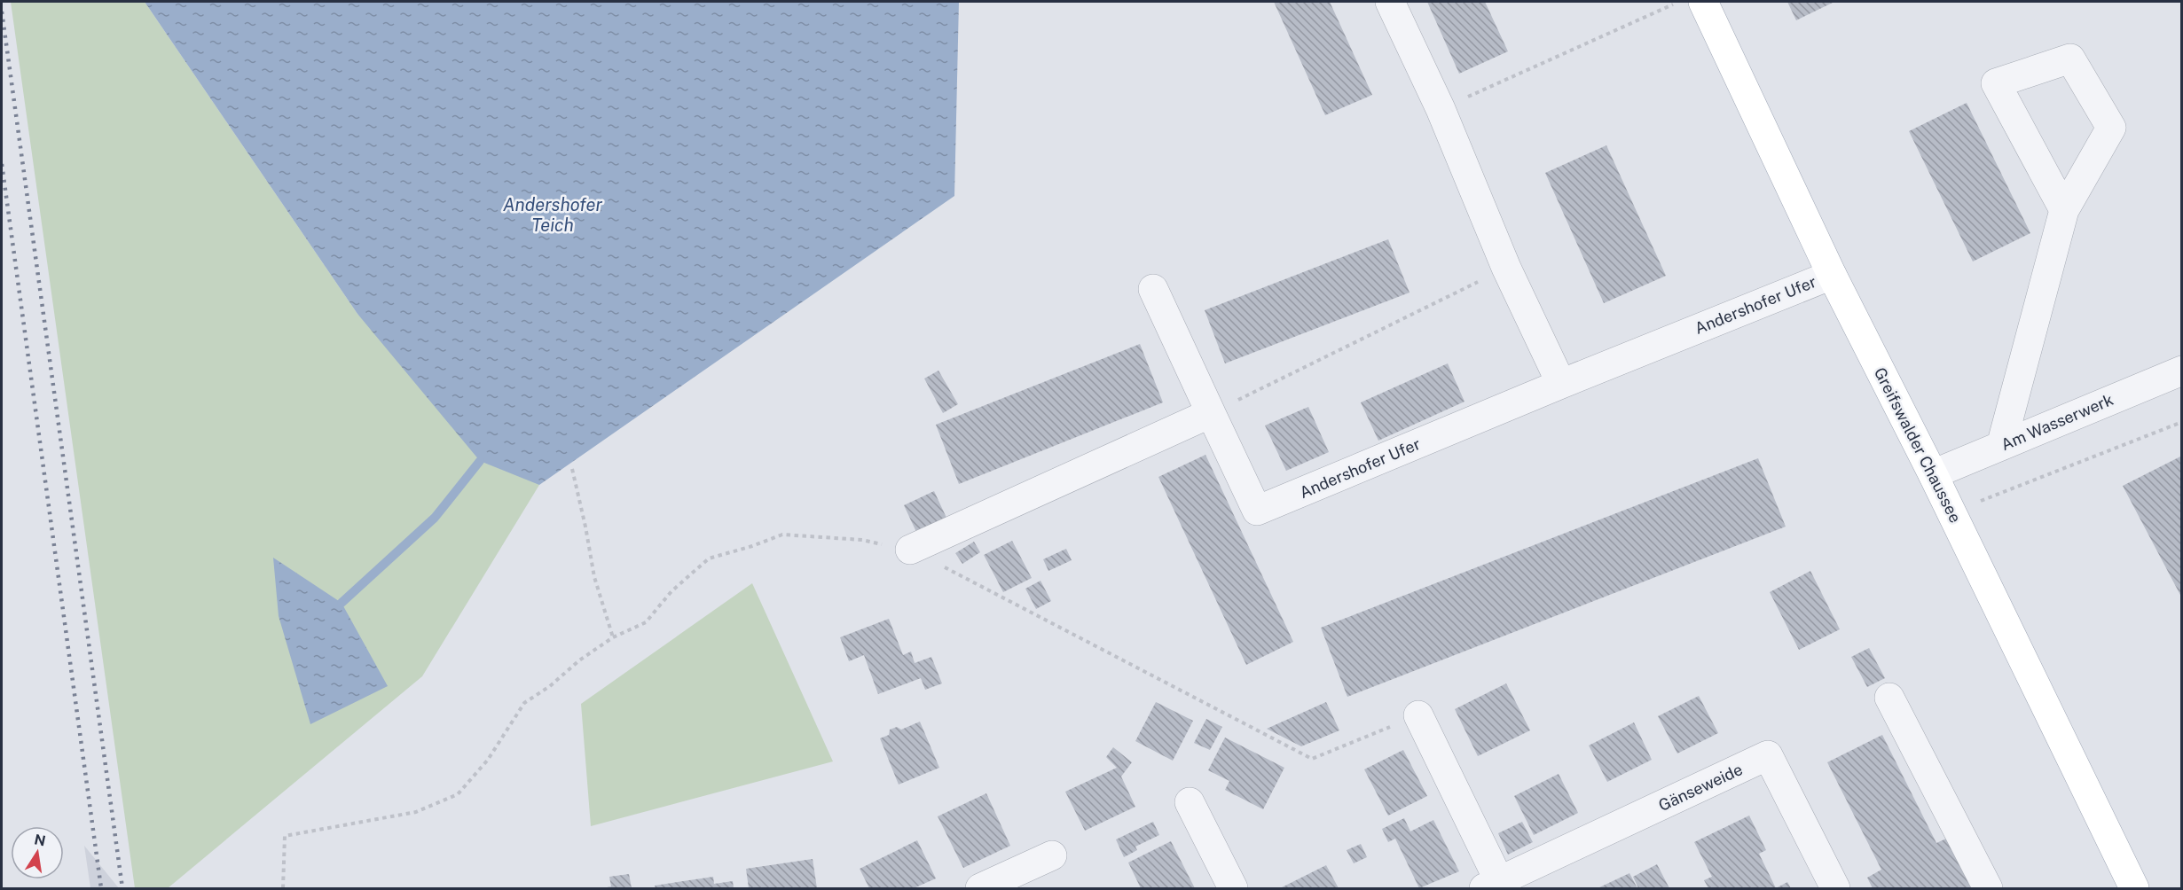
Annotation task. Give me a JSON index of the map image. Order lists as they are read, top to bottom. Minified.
{"streets":{"main road":["Greifswalder Chaussee"],"street":["Andershofer Ufer","Am Wasserwerk","Gänseweide"]},"crossings":[["Andershofer Ufer","Greifswalder Chaussee"],["Am Wasserwerk","Greifswalder Chaussee"]],"water":["Andershofer Teich"],"north":"top"}
